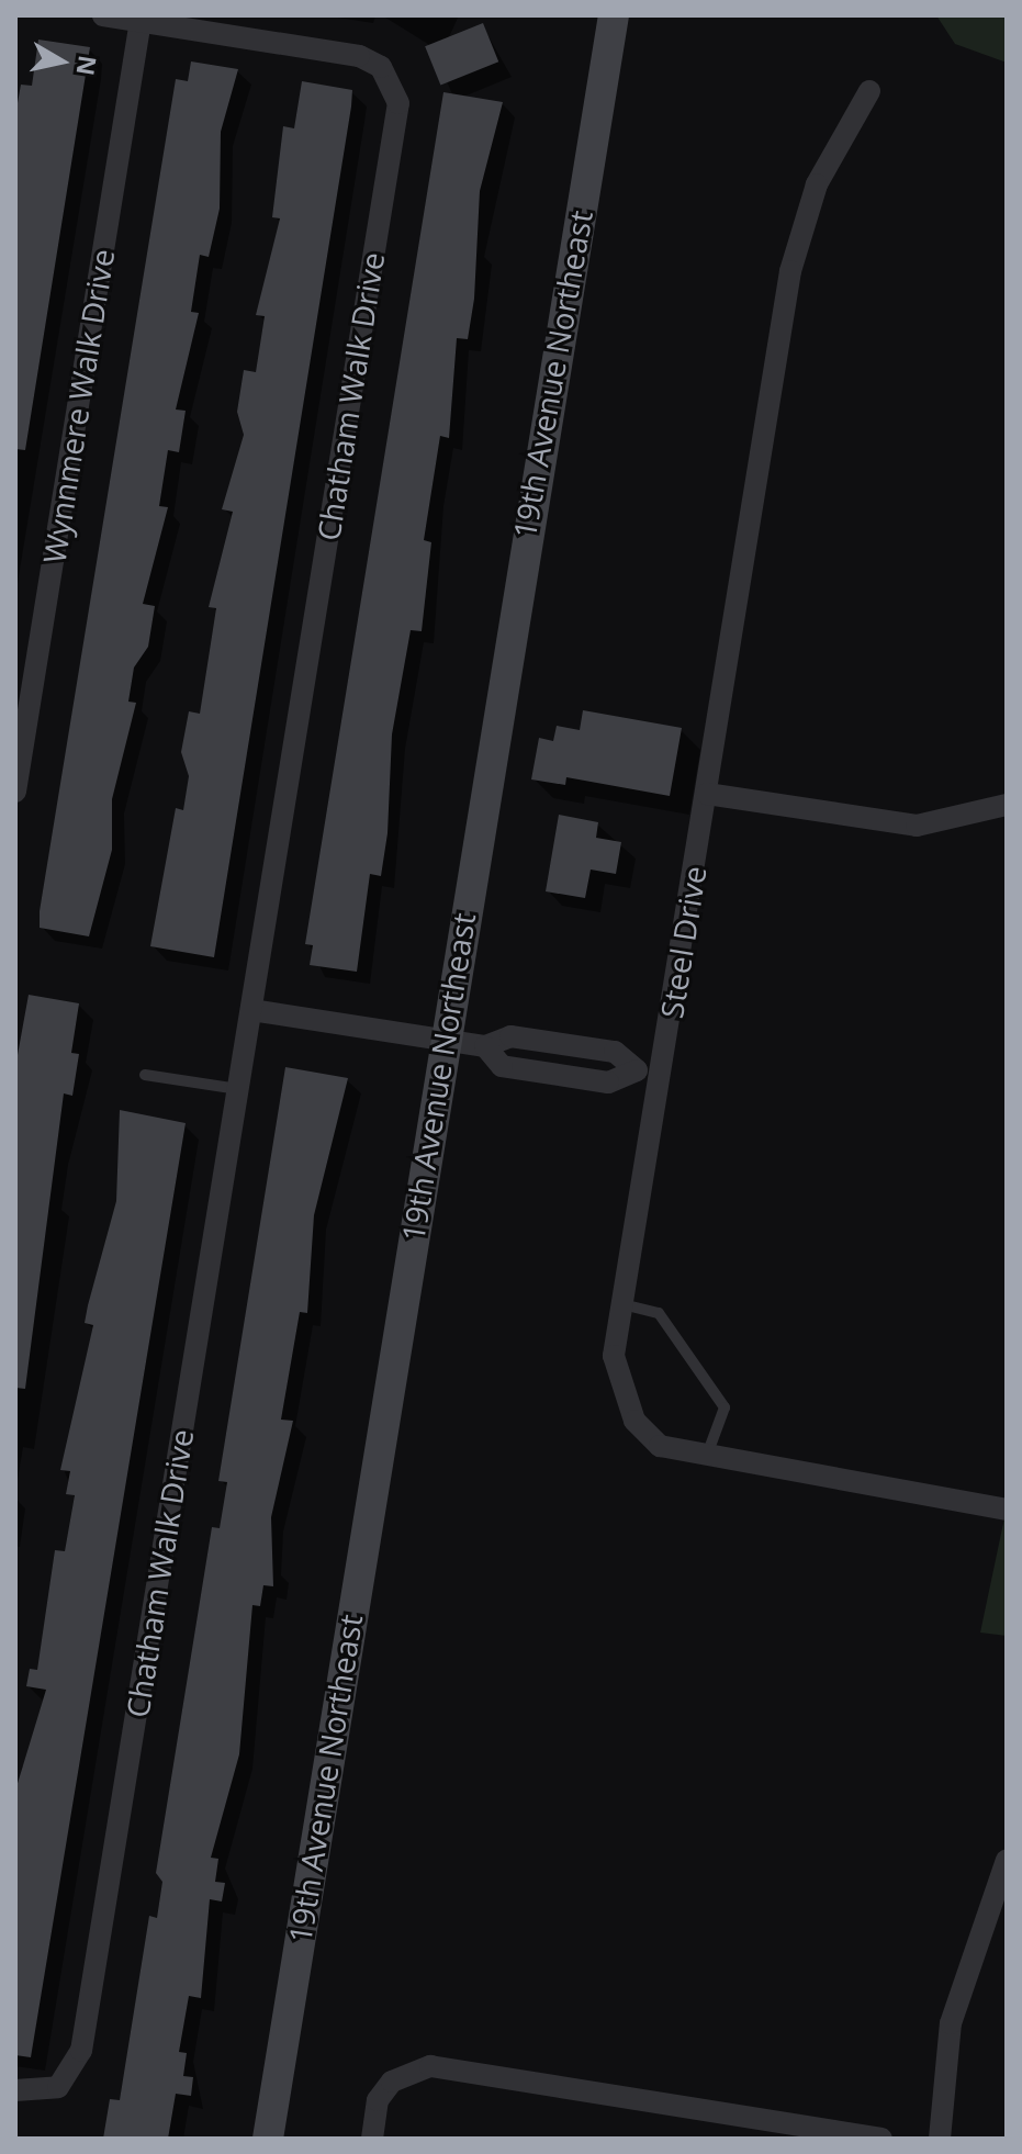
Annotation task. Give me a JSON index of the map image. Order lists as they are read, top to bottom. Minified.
{"streets":{"street":["19th Avenue Northeast","Chatham Walk Drive","Wynnmere Walk Drive","Steel Drive"]},"crossings":[["Chatham Walk Drive","Wynnmere Walk Drive"]],"north":"right"}
